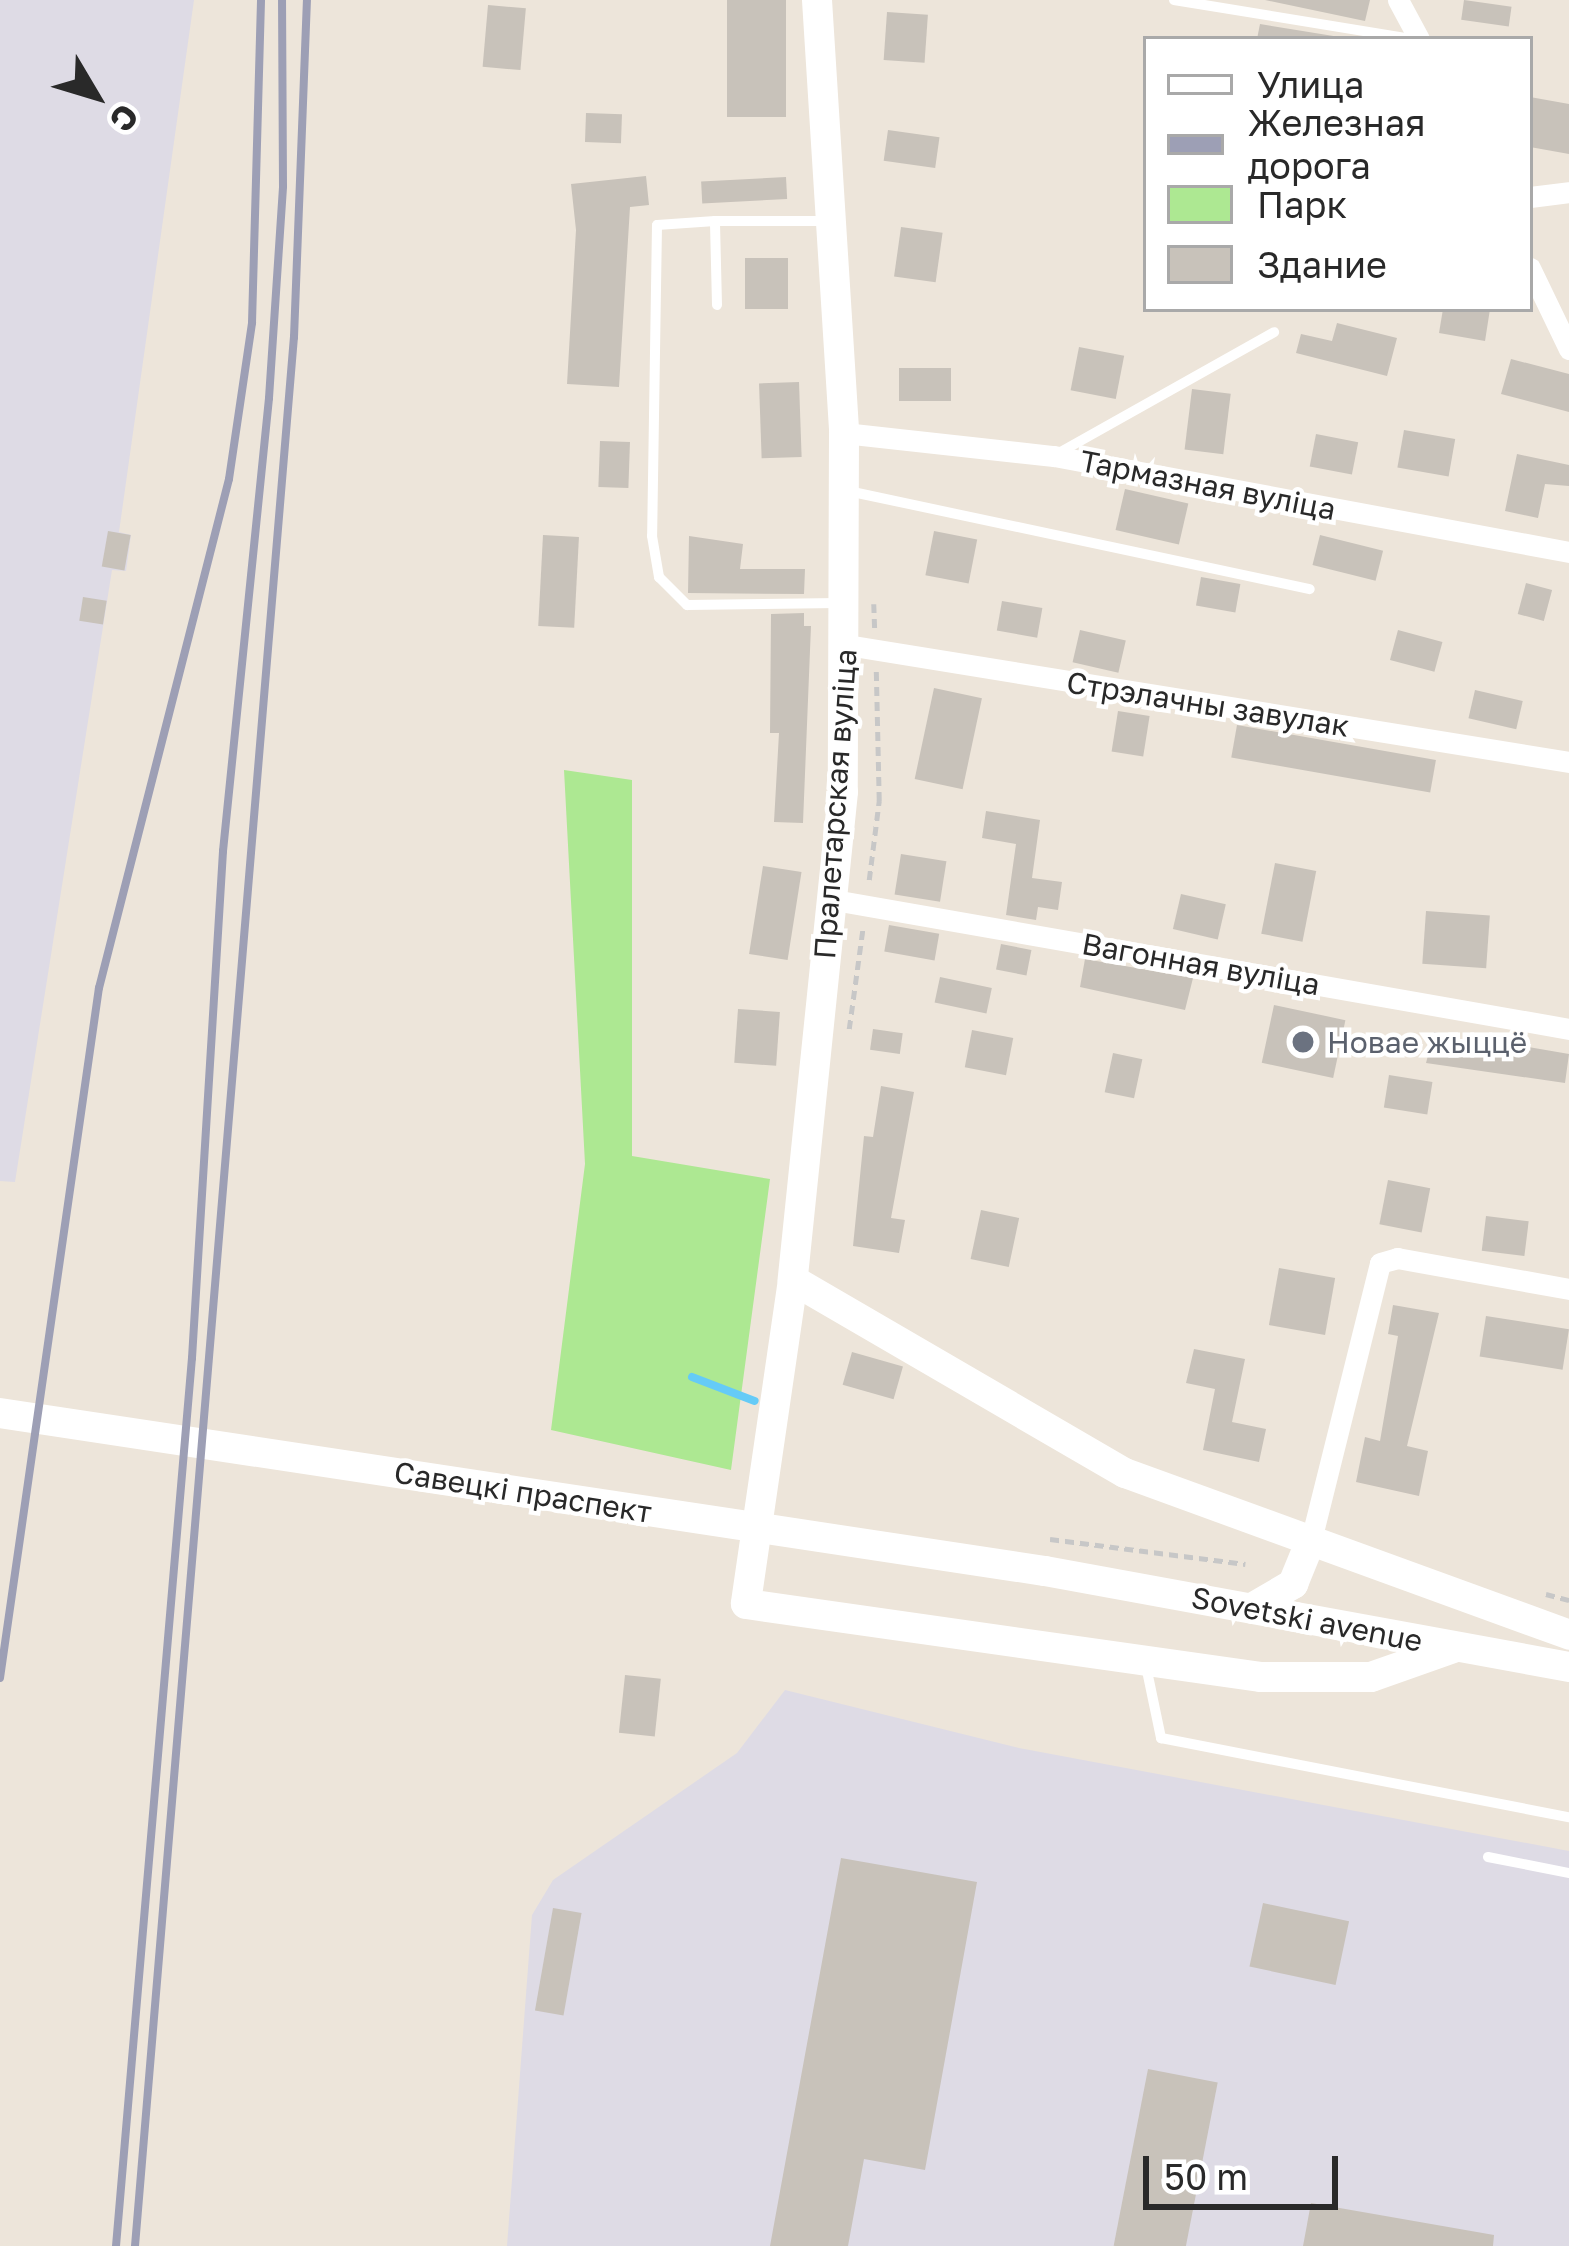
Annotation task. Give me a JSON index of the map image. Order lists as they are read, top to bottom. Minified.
{"streets":{"main road":["Пралетарская вуліца","Савецкі праспект","Sovetski avenue"],"street":["Тармазная вуліца","Стрэлачны завулак","Вагонная вуліца"]},"crossings":[["Тармазная вуліца","Пралетарская вуліца"],["Стрэлачны завулак","Пралетарская вуліца"],["Пралетарская вуліца","Вагонная вуліца"],["Савецкі праспект","Sovetski avenue"]],"places":["Новае жыццё"],"legend":["Улица","Железная дорога","Парк","Здание"],"scale_bar":"50 m","north":"bottom right"}
